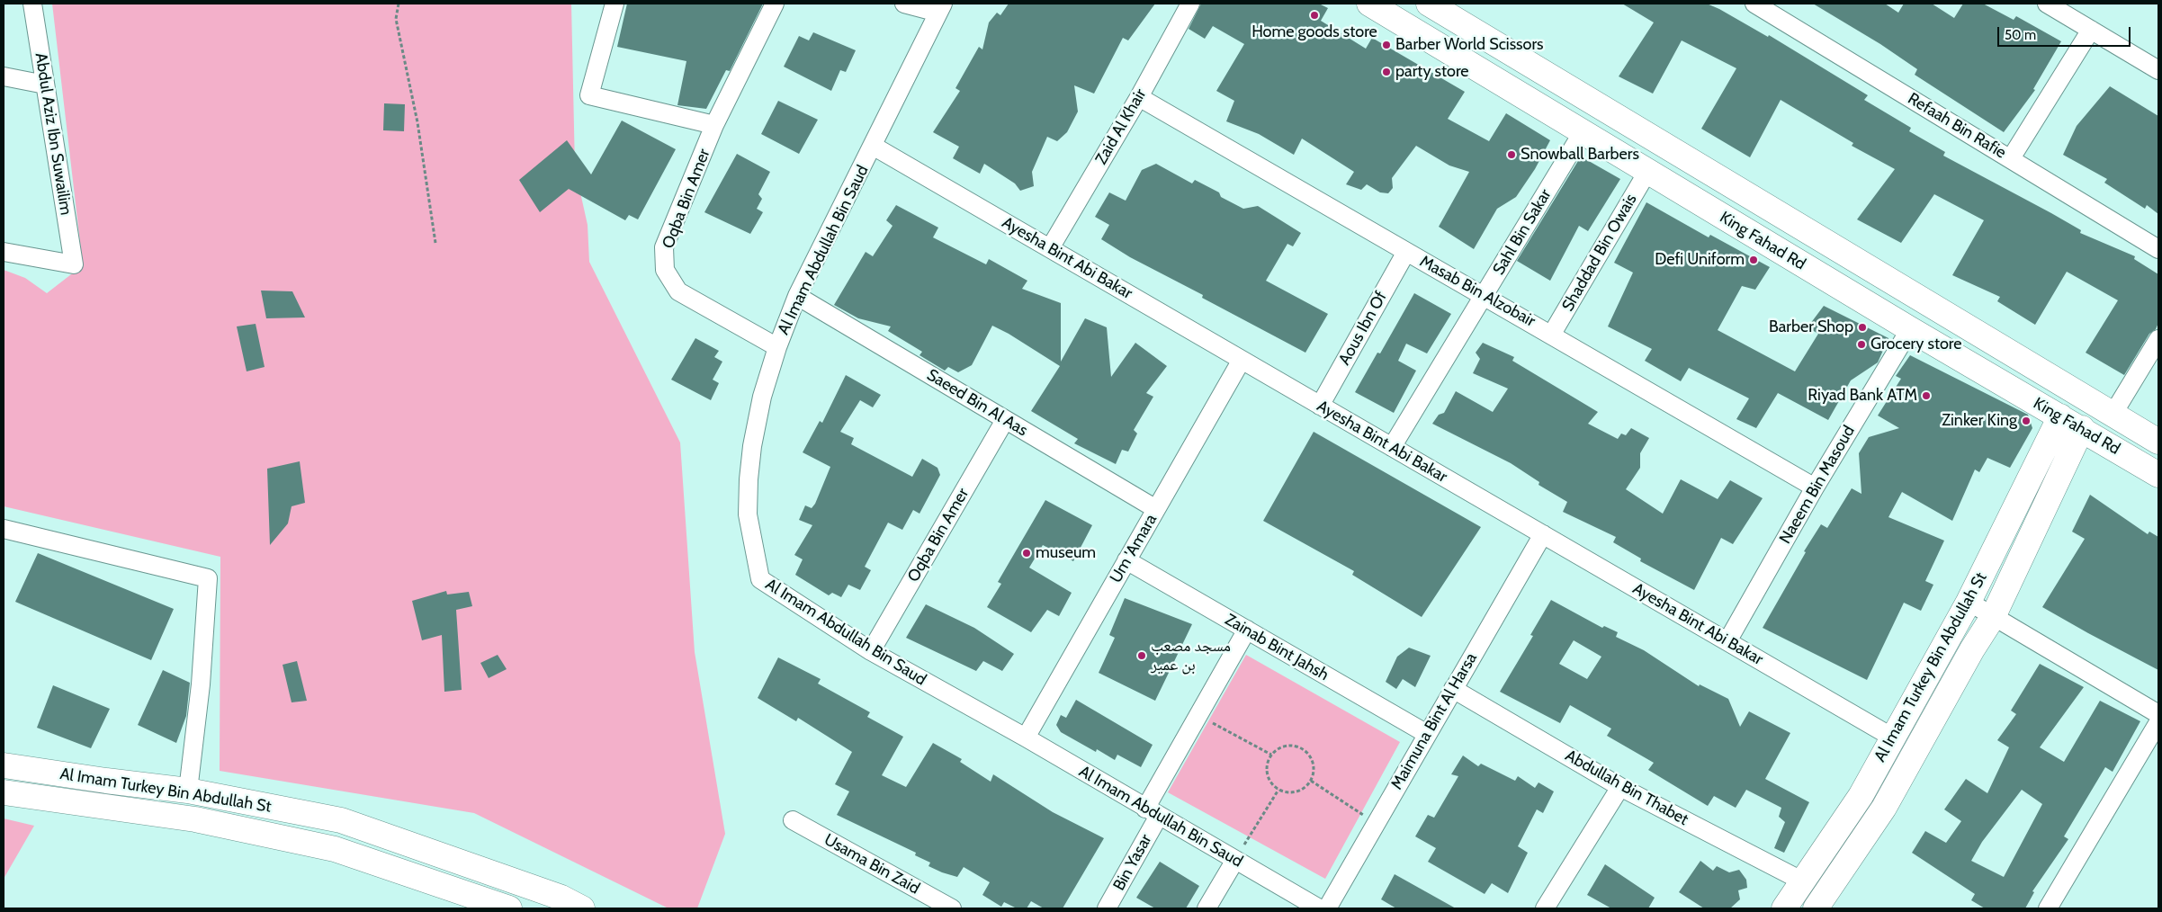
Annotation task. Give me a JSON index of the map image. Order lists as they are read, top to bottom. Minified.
{"streets":{"street":["Refaah Bin Rafie","Zaid Al Khair","Abdul Aziz Ibn Suwailim","Oqba Bin Amer","Sahl Bin Sakar","King Fahad Rd","Al Imam Abdullah Bin Saud","Shaddad Bin Owais","Ayesha Bint Abi Bakar","Masab Bin Alzobair","Aous Ibn Of","Saeed Bin Al Aas","Naeem Bin Masoud","Um 'Amara","Zainab Bint Jahsh","Al Imam Turkey Bin Abdullah St","Maimuna Bint Al Harsa","Abdullah Bin Thabet","Bin Yasar","Usama Bin Zaid"]},"crossings":[["Zaid Al Khair","Ayesha Bint Abi Bakar"],["Zaid Al Khair","Masab Bin Alzobair"],["Oqba Bin Amer","Al Imam Abdullah Bin Saud"],["Oqba Bin Amer","Saeed Bin Al Aas"],["Sahl Bin Sakar","King Fahad Rd"],["Sahl Bin Sakar","Ayesha Bint Abi Bakar"],["Sahl Bin Sakar","Masab Bin Alzobair"],["King Fahad Rd","Shaddad Bin Owais"],["King Fahad Rd","Naeem Bin Masoud"],["King Fahad Rd","Al Imam Turkey Bin Abdullah St"],["Al Imam Abdullah Bin Saud","Ayesha Bint Abi Bakar"],["Al Imam Abdullah Bin Saud","Saeed Bin Al Aas"],["Al Imam Abdullah Bin Saud","Um 'Amara"],["Al Imam Abdullah Bin Saud","Bin Yasar"],["Shaddad Bin Owais","Masab Bin Alzobair"],["Ayesha Bint Abi Bakar","Aous Ibn Of"],["Ayesha Bint Abi Bakar","Naeem Bin Masoud"],["Ayesha Bint Abi Bakar","Um 'Amara"],["Ayesha Bint Abi Bakar","Al Imam Turkey Bin Abdullah St"],["Ayesha Bint Abi Bakar","Maimuna Bint Al Harsa"],["Masab Bin Alzobair","Aous Ibn Of"],["Masab Bin Alzobair","Naeem Bin Masoud"],["Saeed Bin Al Aas","Um 'Amara"],["Um 'Amara","Zainab Bint Jahsh"],["Zainab Bint Jahsh","Maimuna Bint Al Harsa"],["Zainab Bint Jahsh","Bin Yasar"],["Al Imam Turkey Bin Abdullah St","Abdullah Bin Thabet"],["Maimuna Bint Al Harsa","Abdullah Bin Thabet"]],"places":["Home goods store","Barber World Scissors","party store","Snowball Barbers","Defi Uniform","Barber Shop","Grocery store","Riyad Bank ATM","Zinker King","museum","مسجد مصعب بن عمير"],"scale_bar":"50 m"}
